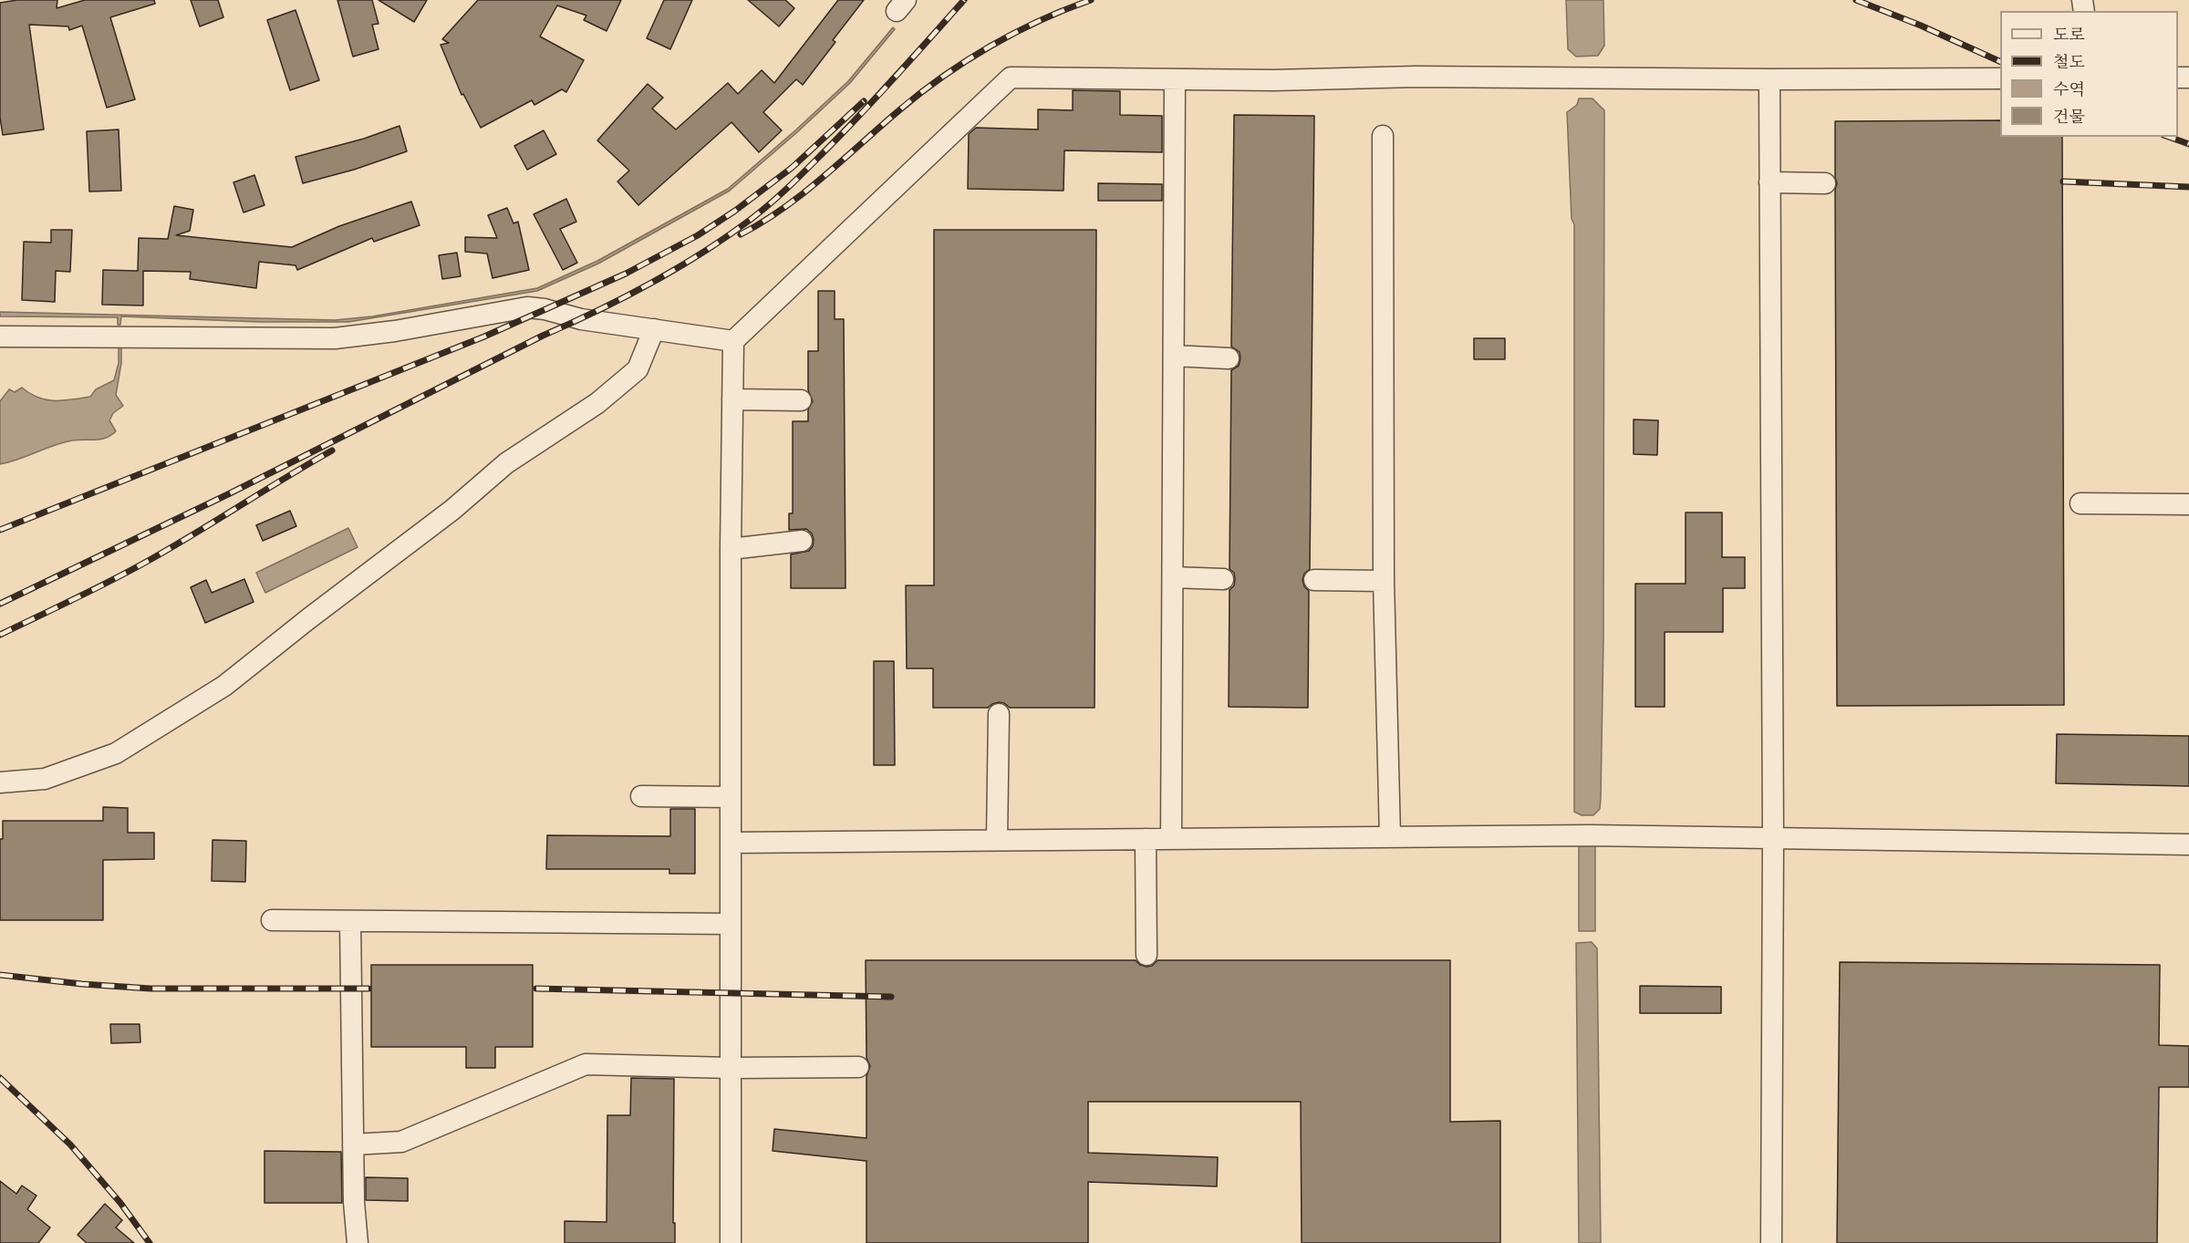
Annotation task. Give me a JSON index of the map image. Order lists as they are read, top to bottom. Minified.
{"legend":["도로","철도","수역","건물"]}
